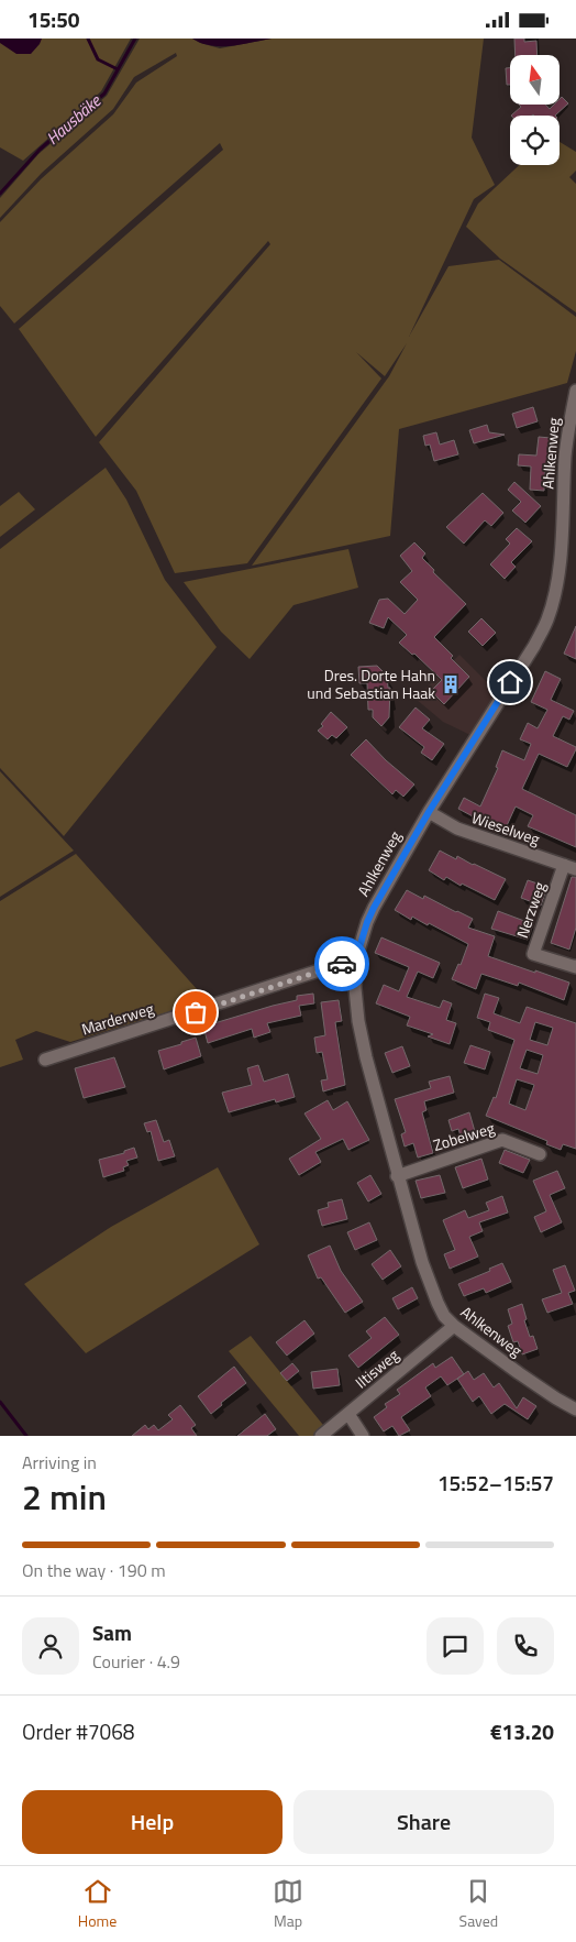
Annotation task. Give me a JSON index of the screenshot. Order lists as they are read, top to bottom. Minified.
{"streets":{"street":["Ahlkenweg","Wieselweg","Nerzweg","Marderweg","Zobelweg","Iltisweg"]},"crossings":[["Ahlkenweg","Wieselweg"],["Ahlkenweg","Marderweg"],["Ahlkenweg","Zobelweg"],["Ahlkenweg","Iltisweg"],["Wieselweg","Nerzweg"]],"water":["Hausbäke"],"places":{"building":["Dres. Dorte Hahn und Sebastian Haak"]},"north":"top","page":{"status":"15:50","heading":["2 min","Arriving in","15:52–15:57"],"panel":["Sam","Courier · 4.9","Order #7068","€13.20"],"bar":"On the way · 190 m","buttons":["Help","Share"],"tabs":["Home","Map","Saved"]}}
